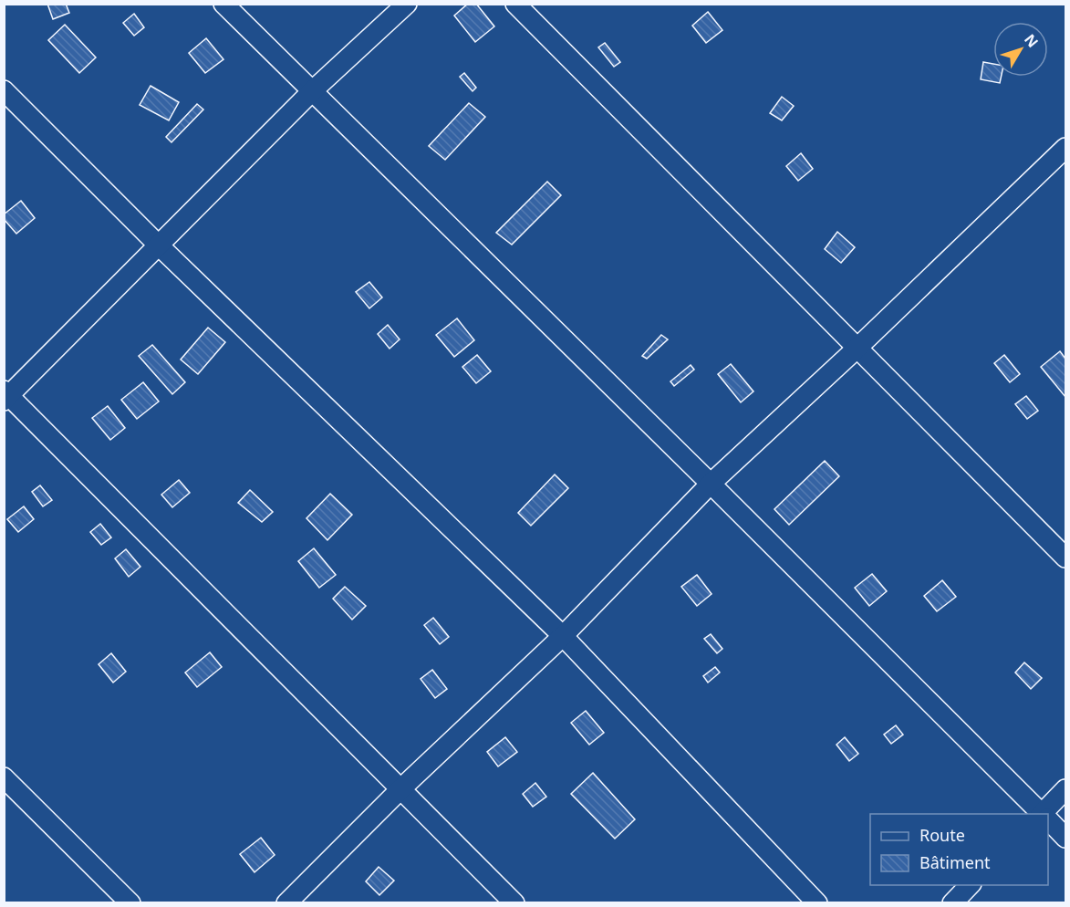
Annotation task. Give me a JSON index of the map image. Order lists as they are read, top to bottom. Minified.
{"legend":["Route","Bâtiment"],"north":"top right"}
